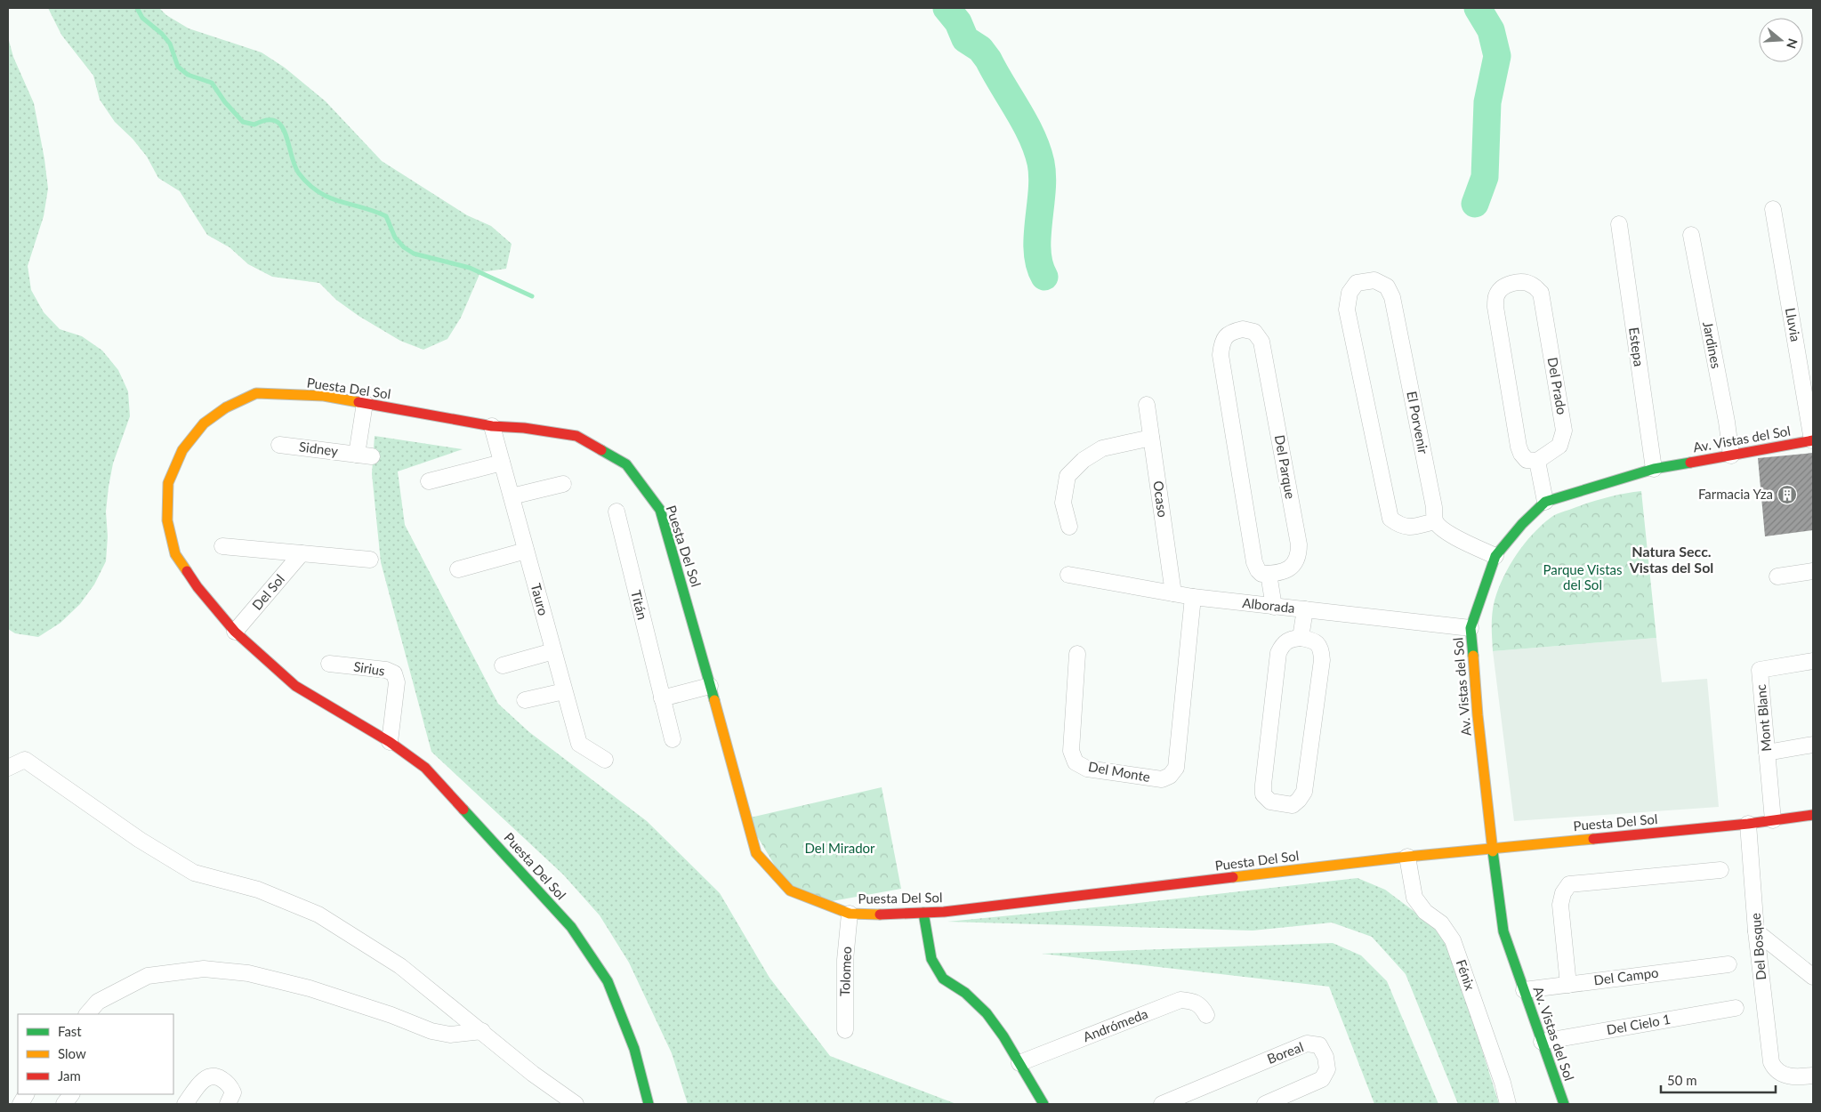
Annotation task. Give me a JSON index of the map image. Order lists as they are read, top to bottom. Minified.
{"streets":{"street":["Lluvia","Jardines","Estepa","Del Prado","Puesta Del Sol","El Porvenir","Av. Vistas del Sol","Sidney","Del Parque","Ocaso","Del Sol","Tauro","Titán","Alborada","Sirius","Mont Blanc","Del Monte","Del Bosque","Tolomeo","Fénix","Del Campo","Del Cielo 1","Andrómeda","Boreal"]},"crossings":[["Lluvia","Av. Vistas del Sol"],["Jardines","Av. Vistas del Sol"],["Estepa","Av. Vistas del Sol"],["Puesta Del Sol","Av. Vistas del Sol"],["Puesta Del Sol","Sidney"],["Puesta Del Sol","Del Sol"],["Puesta Del Sol","Tauro"],["Puesta Del Sol","Sirius"],["Puesta Del Sol","Mont Blanc"],["Puesta Del Sol","Del Bosque"],["Puesta Del Sol","Tolomeo"],["Puesta Del Sol","Fénix"],["Av. Vistas del Sol","Alborada"],["Av. Vistas del Sol","Del Campo"],["Av. Vistas del Sol","Del Cielo 1"],["Ocaso","Alborada"],["Alborada","Del Monte"]],"districts":["Natura Secc. Vistas del Sol"],"parks":["Parque Vistas del Sol","Del Mirador"],"places":{"building":["Farmacia Yza"]},"legend":["Fast","Slow","Jam"],"scale_bar":"50 m","north":"right"}
